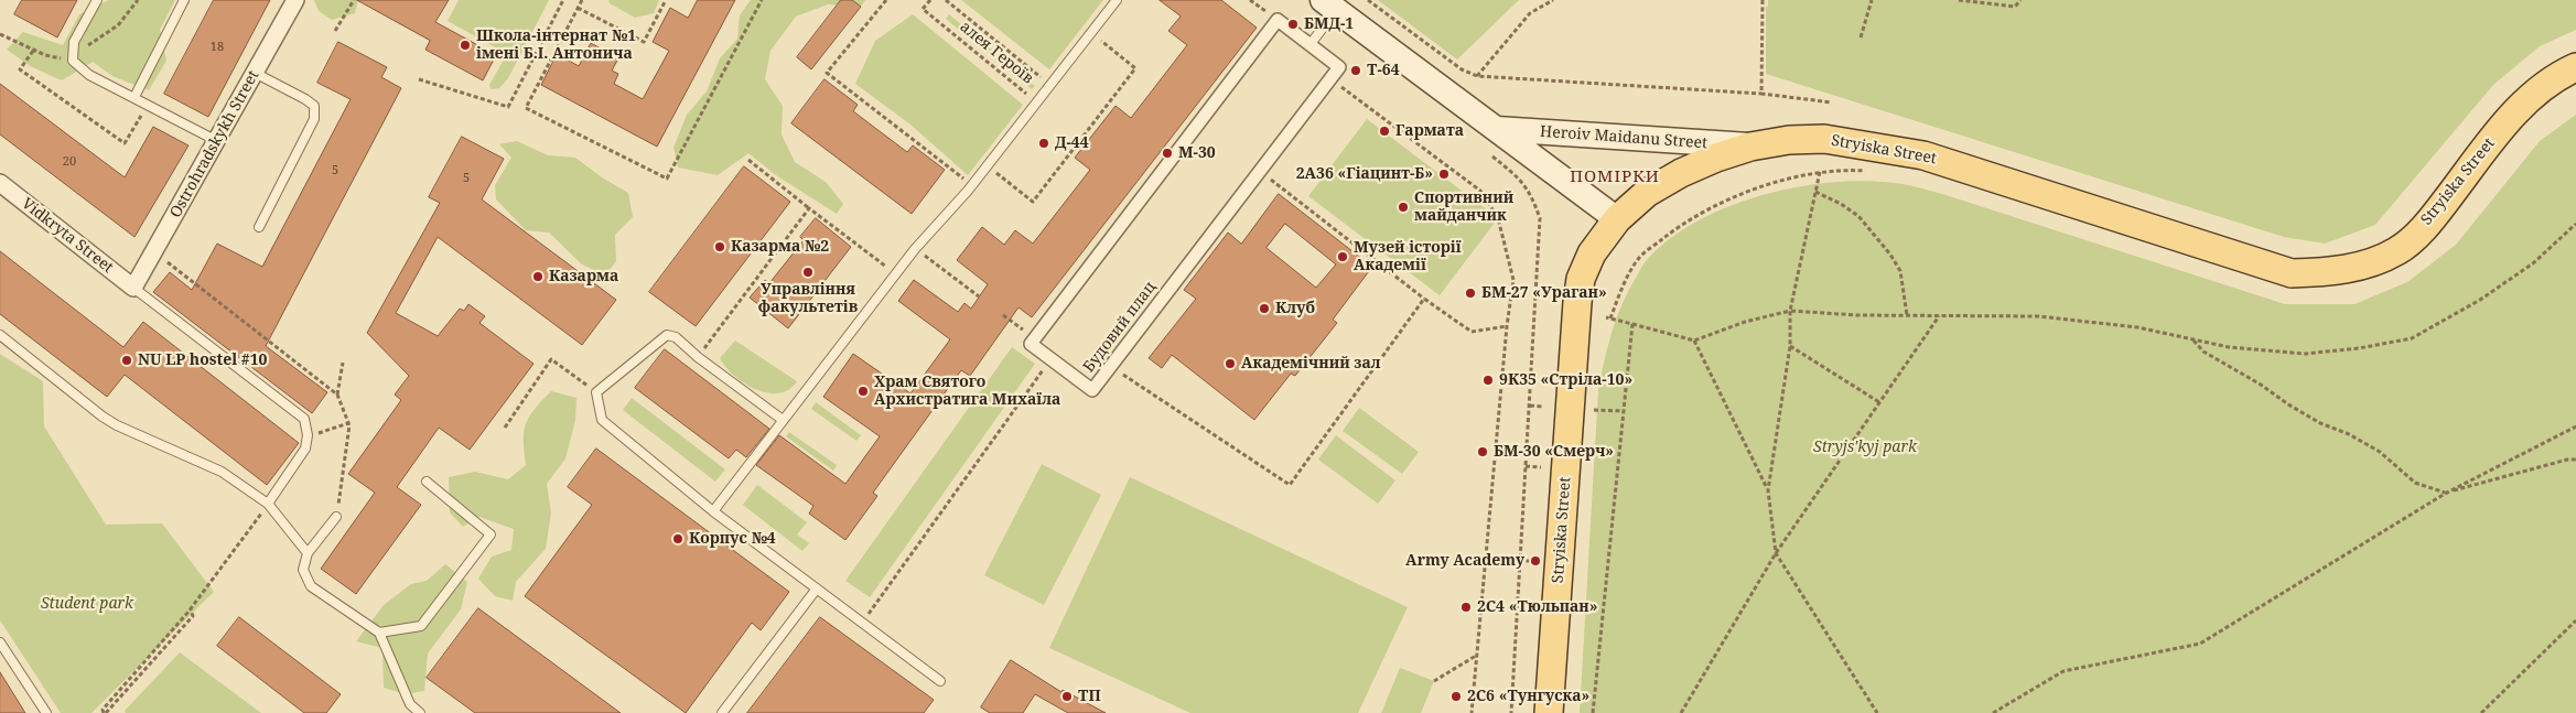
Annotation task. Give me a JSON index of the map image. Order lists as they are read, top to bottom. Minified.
{"streets":{"main road":["Heroiv Maidanu Street","Stryiska Street"],"street":["Ostrohradskykh Street","Vidkryta Street","Будовий плац"],"path":["алея Героїв"]},"crossings":[["Heroiv Maidanu Street","Stryiska Street"],["Ostrohradskykh Street","Vidkryta Street"]],"districts":["ПОМІРКИ"],"parks":["Stryjs'kyj park","Student park"],"places":["БМД-1","Школа-інтернат №1 імені Б.І. Антонича","Т-64","Гармата","Д-44","М-30","2А36 «Гіацинт-Б»","Спортивний майданчик","Казарма №2","Музей історії Академії","Управління факультетів","Казарма","БМ-27 «Ураган»","Клуб","NU LP hostel #10","Академічний зал","9К35 «Стріла-10»","Храм Святого Архистратига Михаїла","БМ-30 «Смерч»","Корпус №4","Army Academy","2С4 «Тюльпан»","ТП","2С6 «Тунгуска»"],"house_numbers":["18","20","5","5"]}
